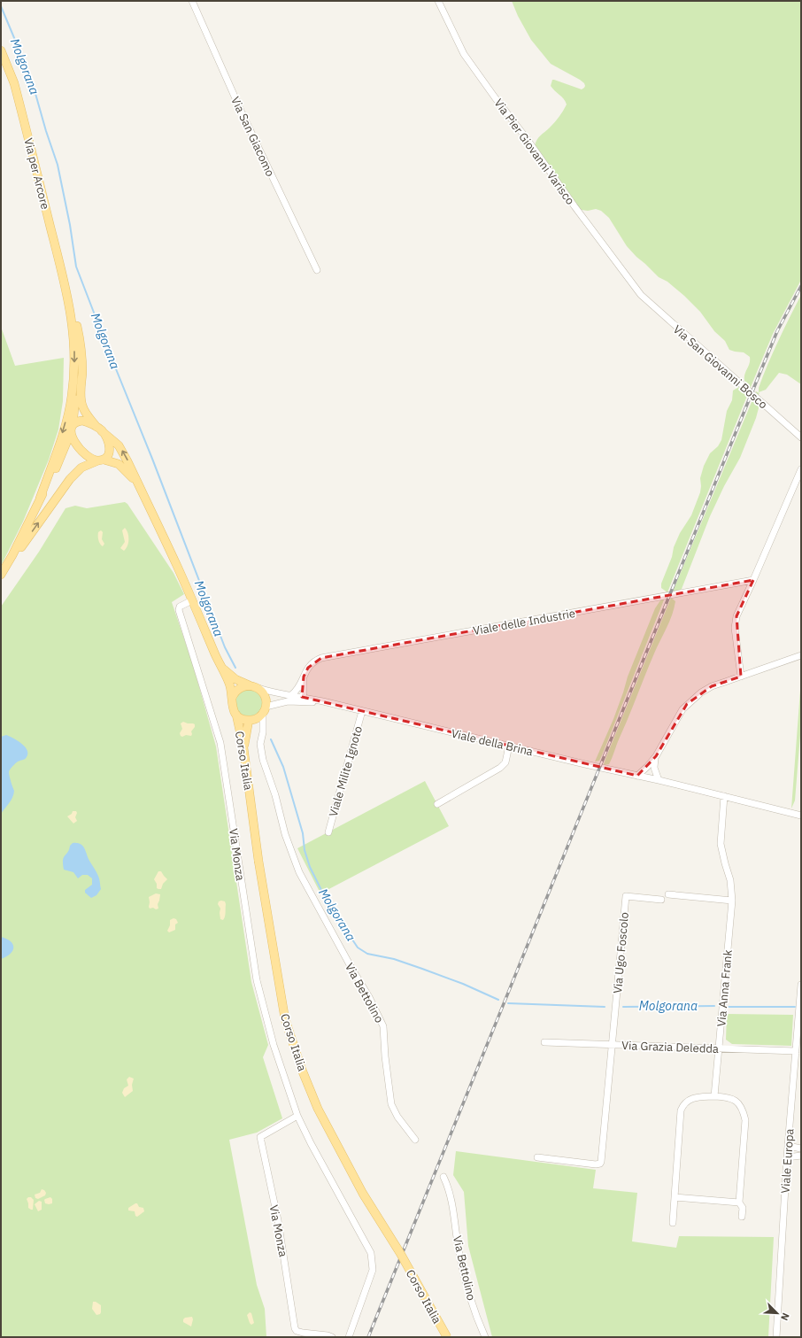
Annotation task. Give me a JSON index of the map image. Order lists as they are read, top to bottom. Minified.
{"streets":{"main road":["Via per Arcore","Corso Italia"],"street":["Via San Giacomo","Via Pier Giovanni Varisco","Via San Giovanni Bosco","Viale delle Industrie","Viale della Brina","Viale Milite Ignoto","Via Monza","Via Ugo Foscolo","Via Anna Frank","Via Bettolino","Via Grazia Deledda","Viale Europa"]},"crossings":[["Via Pier Giovanni Varisco","Via San Giovanni Bosco"],["Viale delle Industrie","Viale della Brina"],["Viale della Brina","Corso Italia"],["Viale della Brina","Viale Milite Ignoto"],["Viale della Brina","Via Anna Frank"],["Viale della Brina","Via Bettolino"],["Corso Italia","Via Bettolino"],["Via Ugo Foscolo","Via Grazia Deledda"],["Via Anna Frank","Via Grazia Deledda"],["Via Grazia Deledda","Viale Europa"]],"water":["Molgorana"],"north":"bottom right"}
